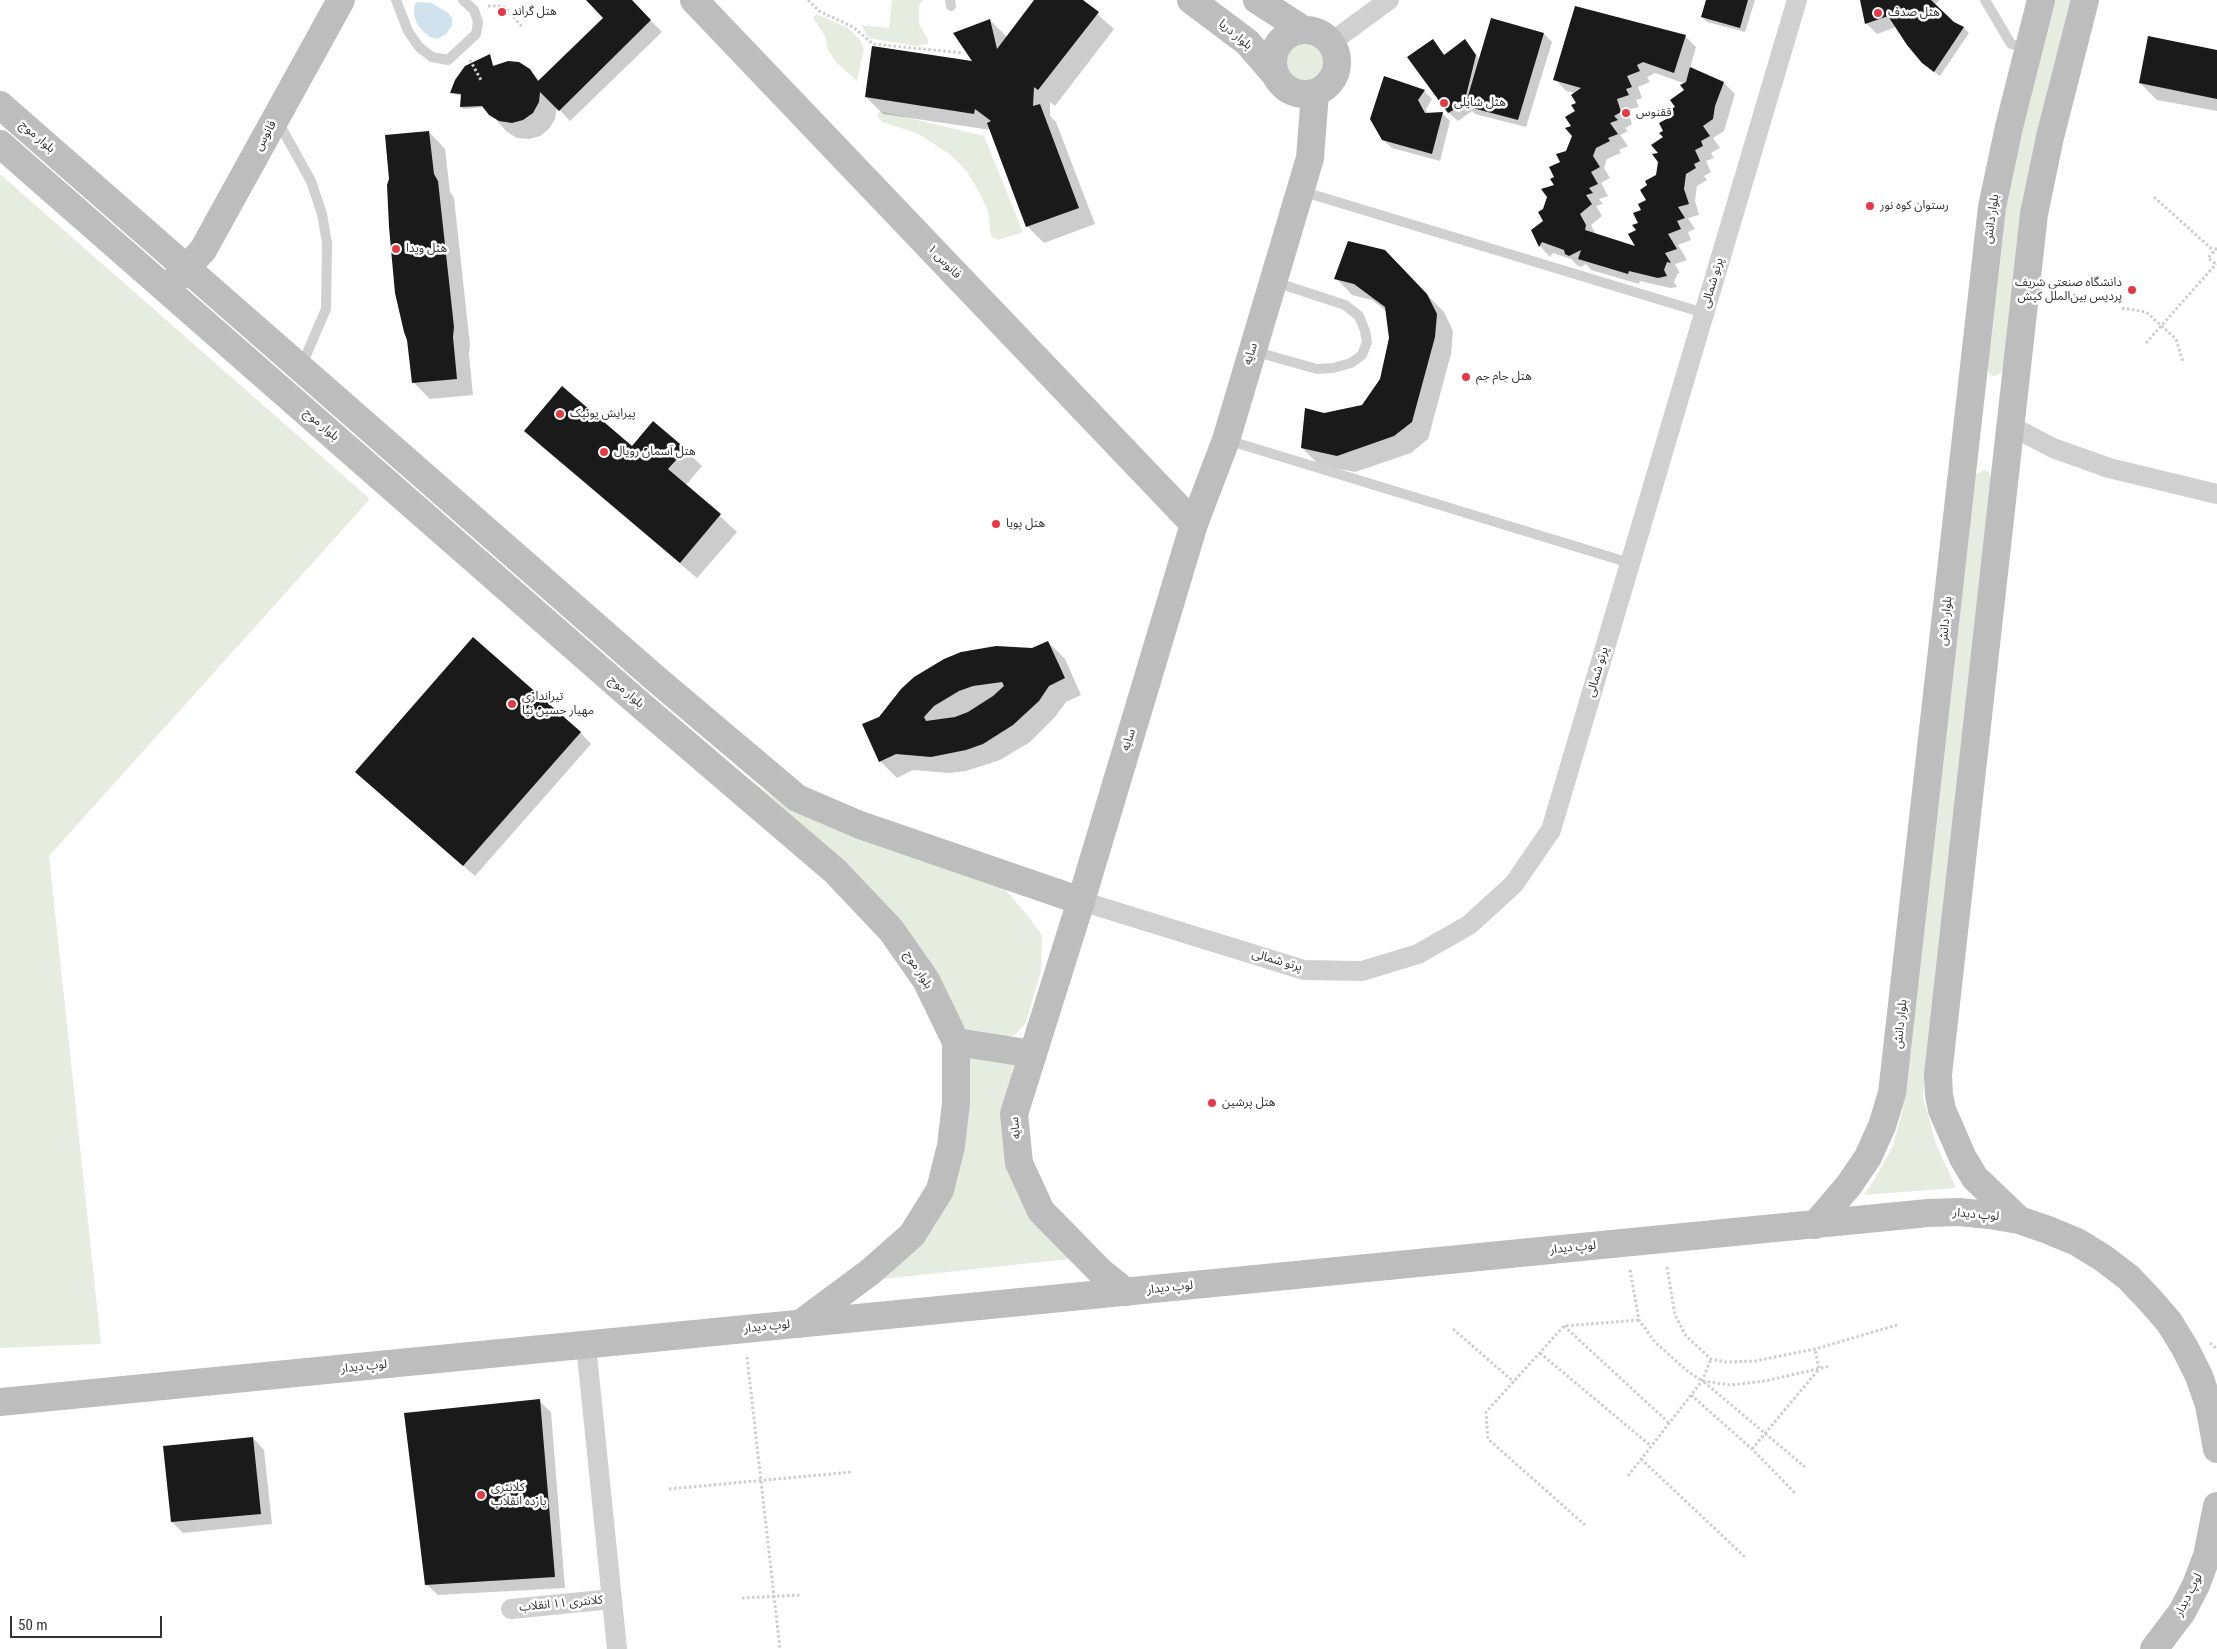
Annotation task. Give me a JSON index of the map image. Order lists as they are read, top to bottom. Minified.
{"streets":{"street":["بلوار دریا","فانوس","بلوار موج","بلوار دانش","فانوس ۱","پرتو شمالی","سایه","لوپ دیدار","کلانتری ۱۱ انقلاب"]},"crossings":[["بلوار دریا","سایه"],["فانوس","بلوار موج"],["بلوار موج","پرتو شمالی"],["بلوار موج","سایه"],["بلوار موج","لوپ دیدار"],["بلوار دانش","لوپ دیدار"],["فانوس ۱","سایه"],["پرتو شمالی","سایه"],["سایه","لوپ دیدار"]],"places":["هتل گراند","هتل صدف","هتل شایلی","ققنوس","رستوان کوه نور","هتل ویدا","دانشگاه صنعتی شریف پردیس بین‌الملل کیش","هتل جام جم","پیرایش یونیک","هتل آسمان رویال","هتل پویا","تیراندازی مهیار حسین نیا","هتل پرشین","کلانتری یازده انقلاب"],"scale_bar":"50 m"}
